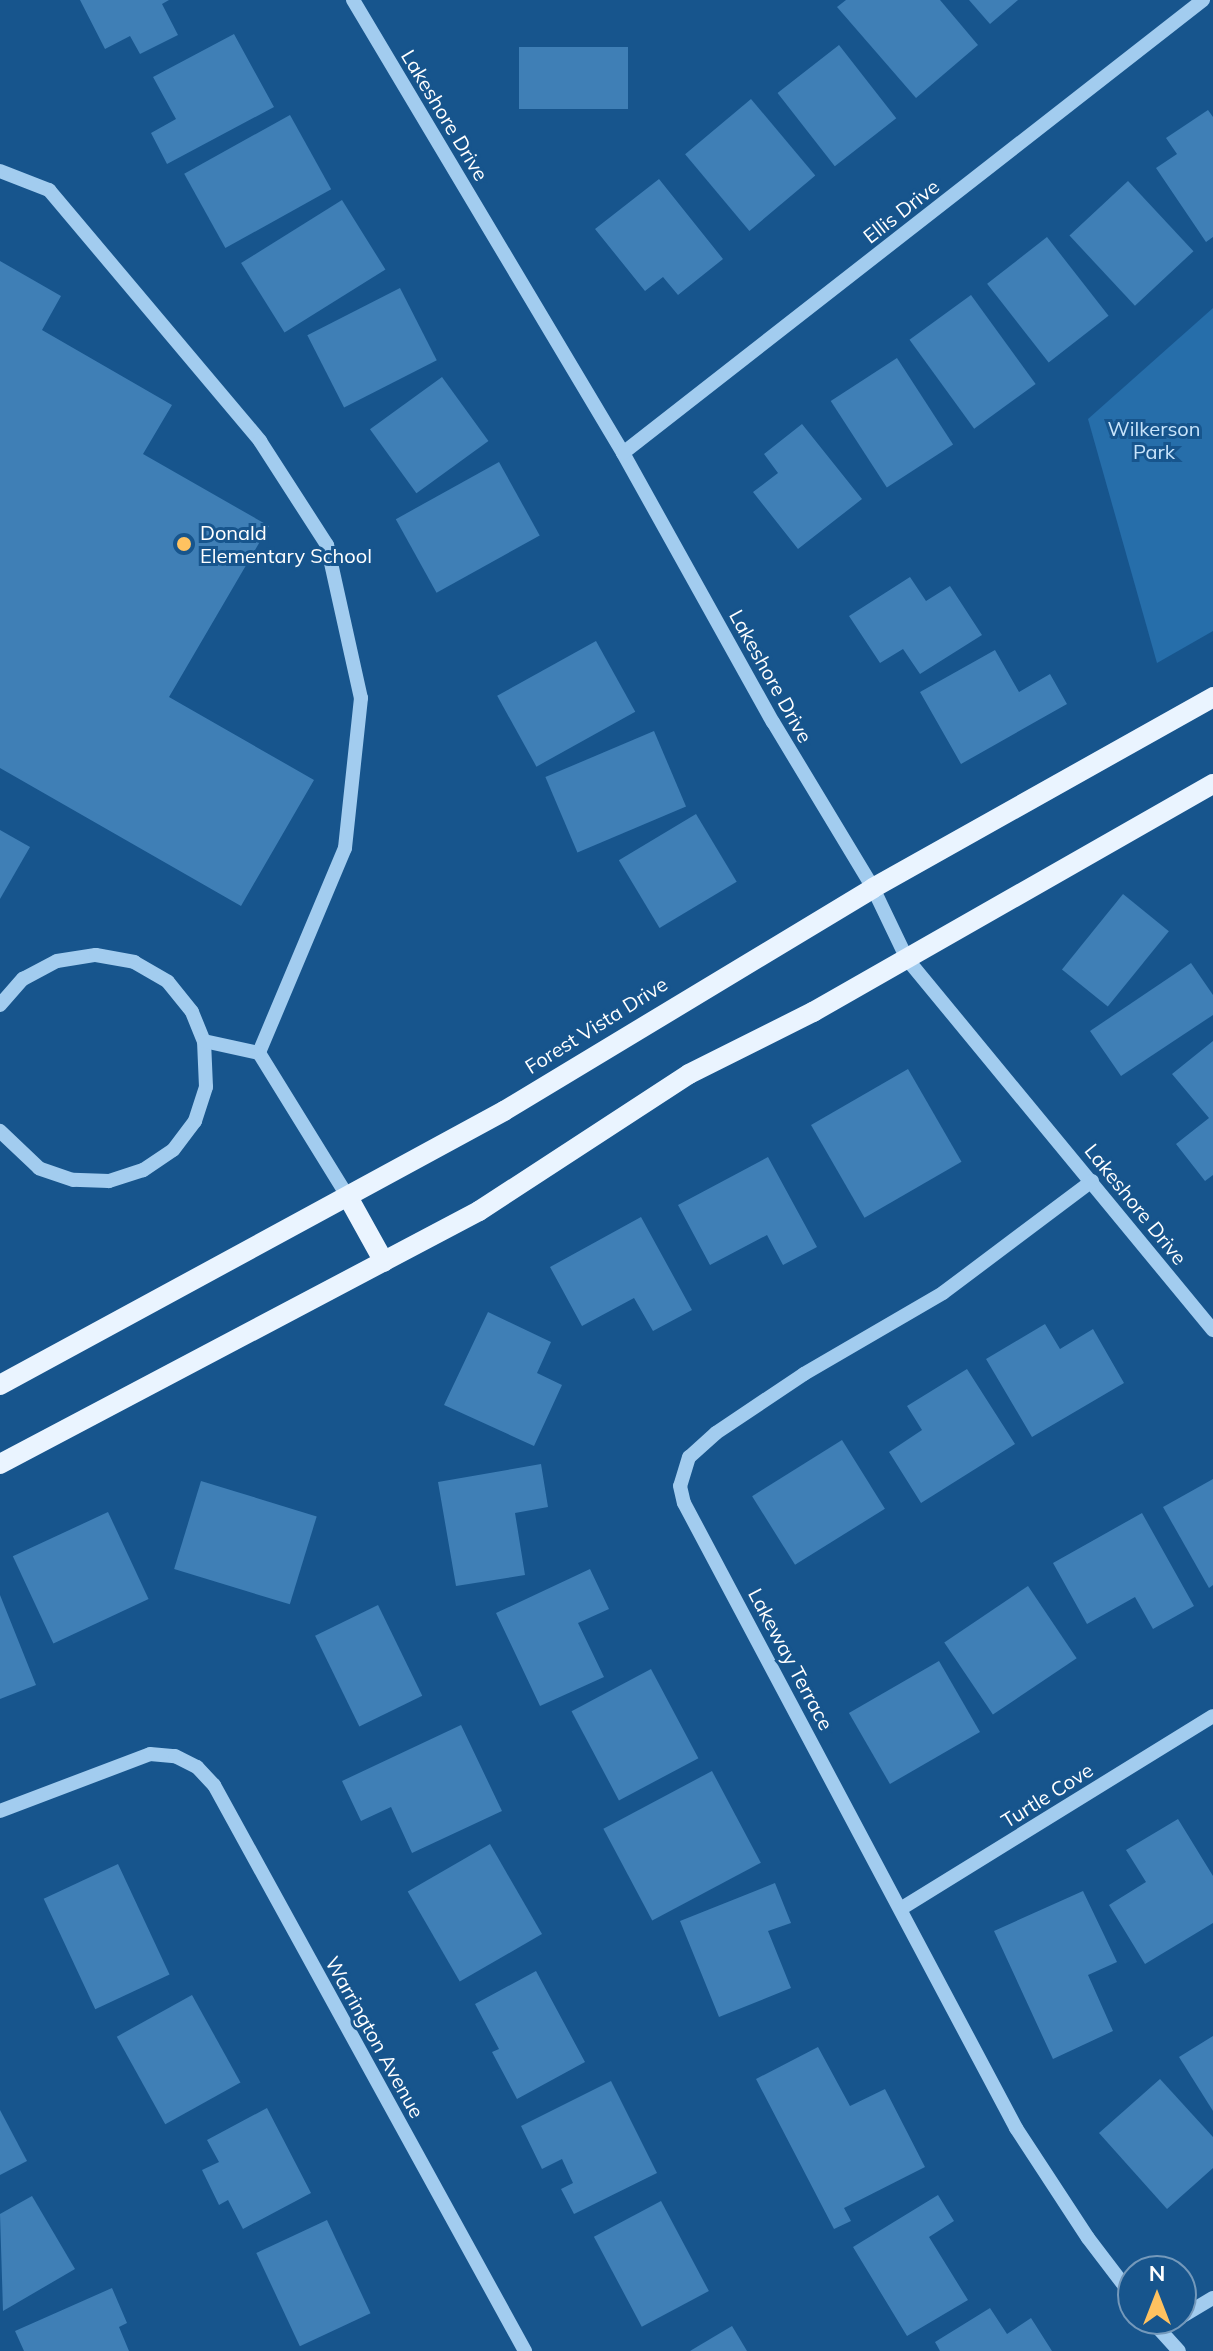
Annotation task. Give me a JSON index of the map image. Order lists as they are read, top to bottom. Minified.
{"streets":{"main road":["Forest Vista Drive"],"street":["Lakeshore Drive","Ellis Drive","Lakeway Terrace","Turtle Cove","Warrington Avenue"]},"crossings":[["Lakeshore Drive","Ellis Drive"],["Lakeshore Drive","Forest Vista Drive"],["Lakeshore Drive","Lakeway Terrace"],["Lakeway Terrace","Turtle Cove"]],"parks":["Wilkerson Park"],"places":["Donald Elementary School"],"north":"top"}
